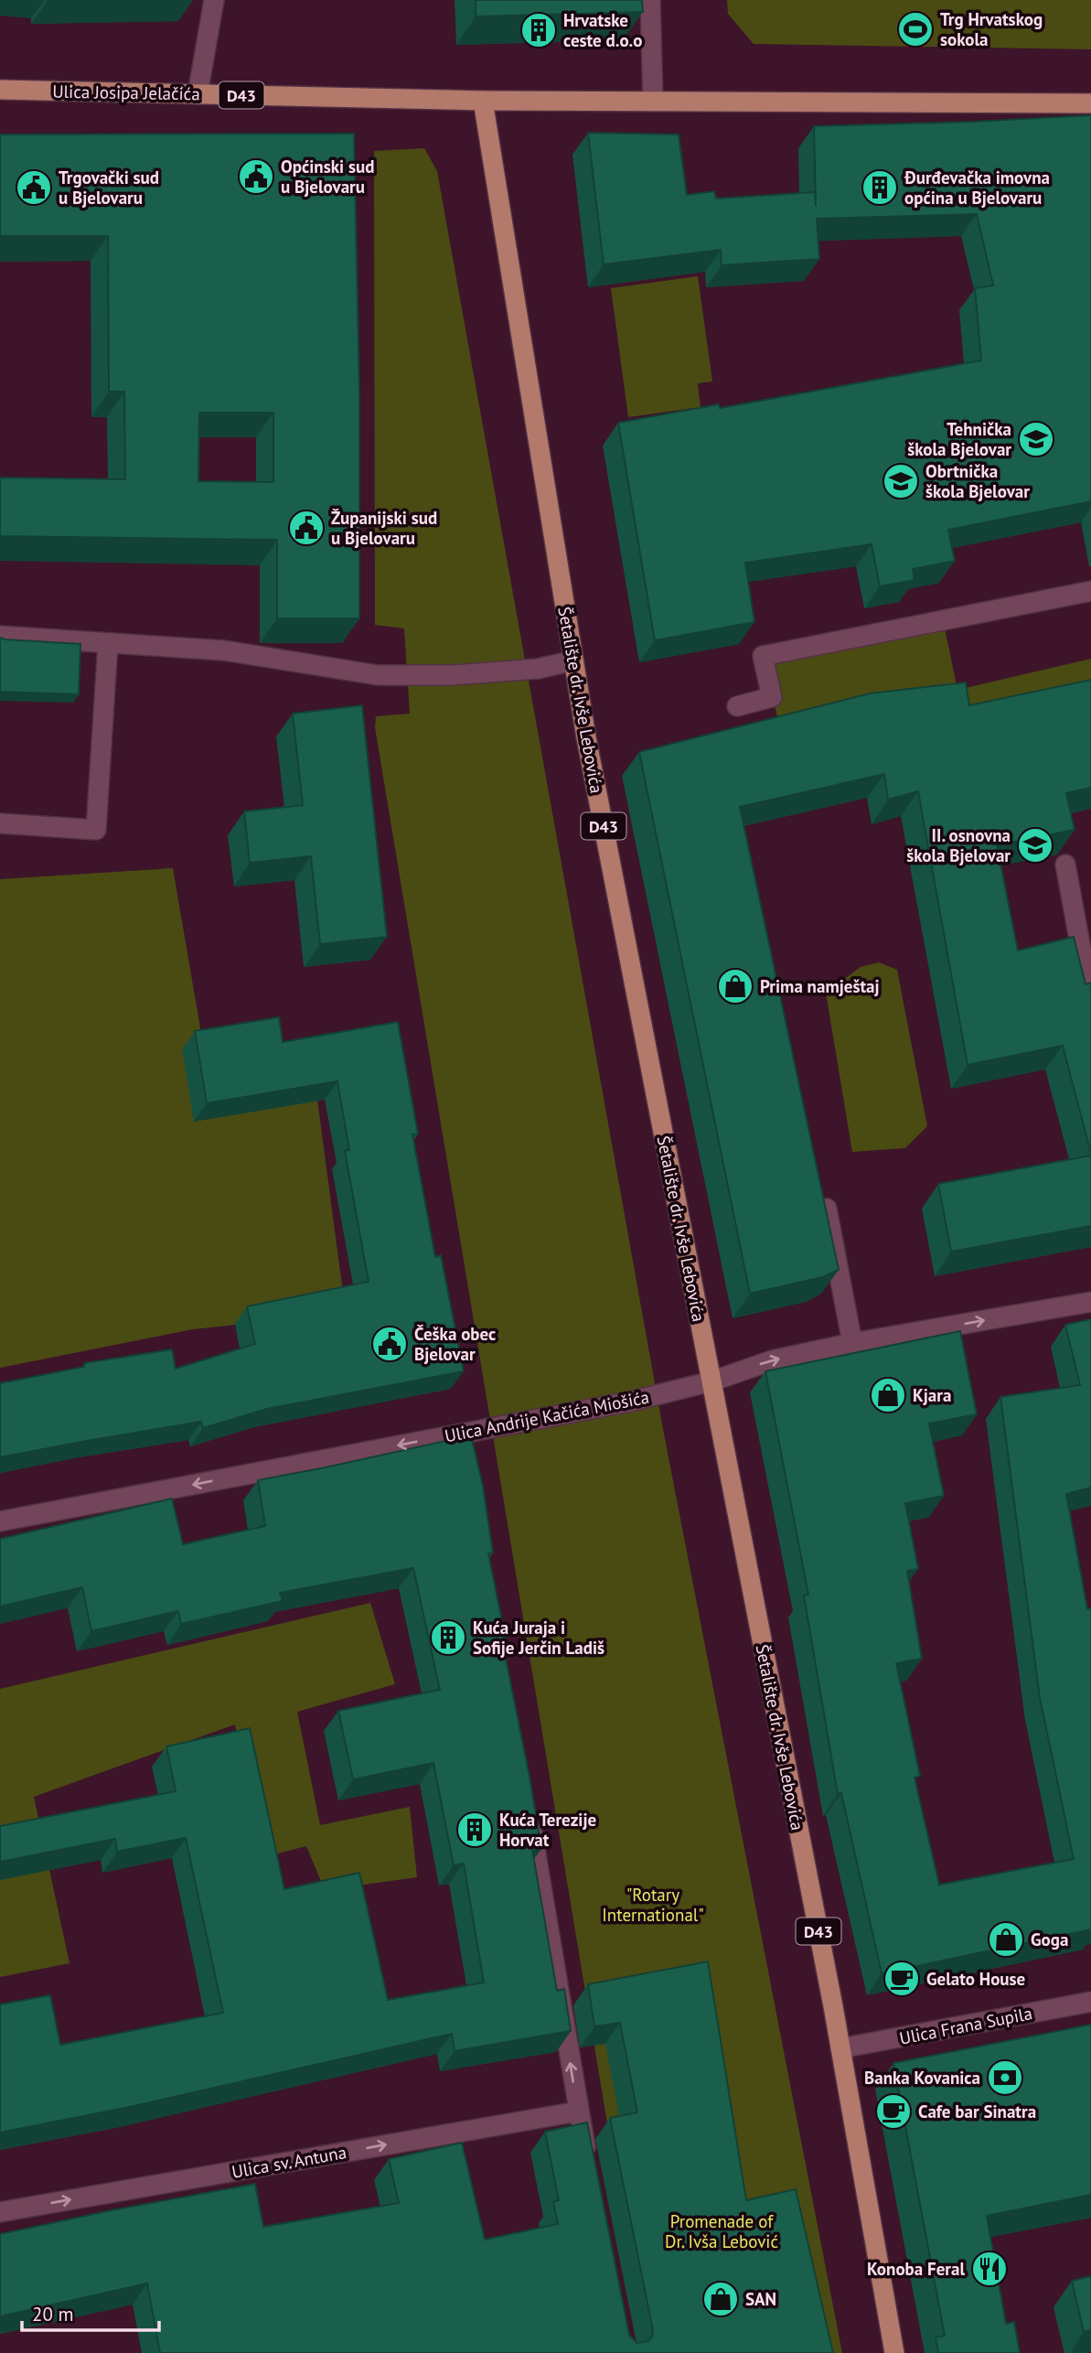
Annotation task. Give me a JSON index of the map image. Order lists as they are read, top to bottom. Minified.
{"streets":{"main road":["Ulica Josipa Jelačića","D43","Šetalište dr. Ivše Lebovića"],"street":["Ulica Andrije Kačića Miošića","Ulica Frana Supila","Ulica sv. Antuna"]},"crossings":[["Ulica Josipa Jelačića","Šetalište dr. Ivše Lebovića"],["Šetalište dr. Ivše Lebovića","Ulica Andrije Kačića Miošića"],["Šetalište dr. Ivše Lebovića","Ulica Frana Supila"]],"one_way":["Ulica sv. Antuna"],"parks":["\"Rotary International\"","Promenade of Dr. Ivša Lebović"],"places":{"sports":["Trg Hrvatskog sokola"],"building":["Hrvatske ceste d.o.o","Đurđevačka imovna općina u Bjelovaru","Kuća Juraja i Sofije Jerčin Ladiš","Kuća Terezije Horvat"],"public building":["Općinski sud u Bjelovaru","Trgovački sud u Bjelovaru","Županijski sud u Bjelovaru","Češka obec Bjelovar"],"school or university":["Tehnička škola Bjelovar","Obrtnička škola Bjelovar","II. osnovna škola Bjelovar"],"shop":["Prima namještaj","Kjara","Goga","SAN"],"cafe":["Gelato House","Cafe bar Sinatra"],"bank":["Banka Kovanica"],"restaurant":["Konoba Feral"]},"scale_bar":"20 m"}
